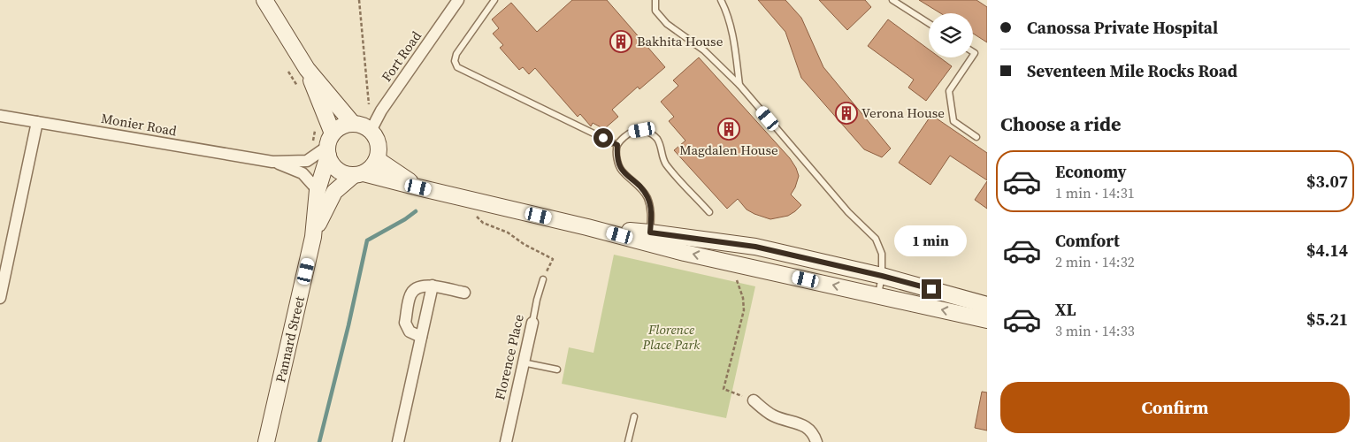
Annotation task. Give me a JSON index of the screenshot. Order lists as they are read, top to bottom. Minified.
{"streets":{"main road":["Pannard Street"],"street":["Fort Road","Monier Road","Florence Place"]},"crossings":[["Fort Road","Monier Road"],["Fort Road","Pannard Street"],["Monier Road","Pannard Street"]],"parks":["Florence Place Park"],"places":{"building":["Bakhita House","Verona House","Magdalen House"]},"page":{"banner":["Canossa Private Hospital","Seventeen Mile Rocks Road"],"heading":"Choose a ride","list":[{"name":"Economy","note":"1 min · 14:31","value":"$3.07"},{"name":"Comfort","note":"2 min · 14:32","value":"$4.14"},{"name":"XL","note":"3 min · 14:33","value":"$5.21"}],"bubble":"1 min","buttons":"Confirm"}}
